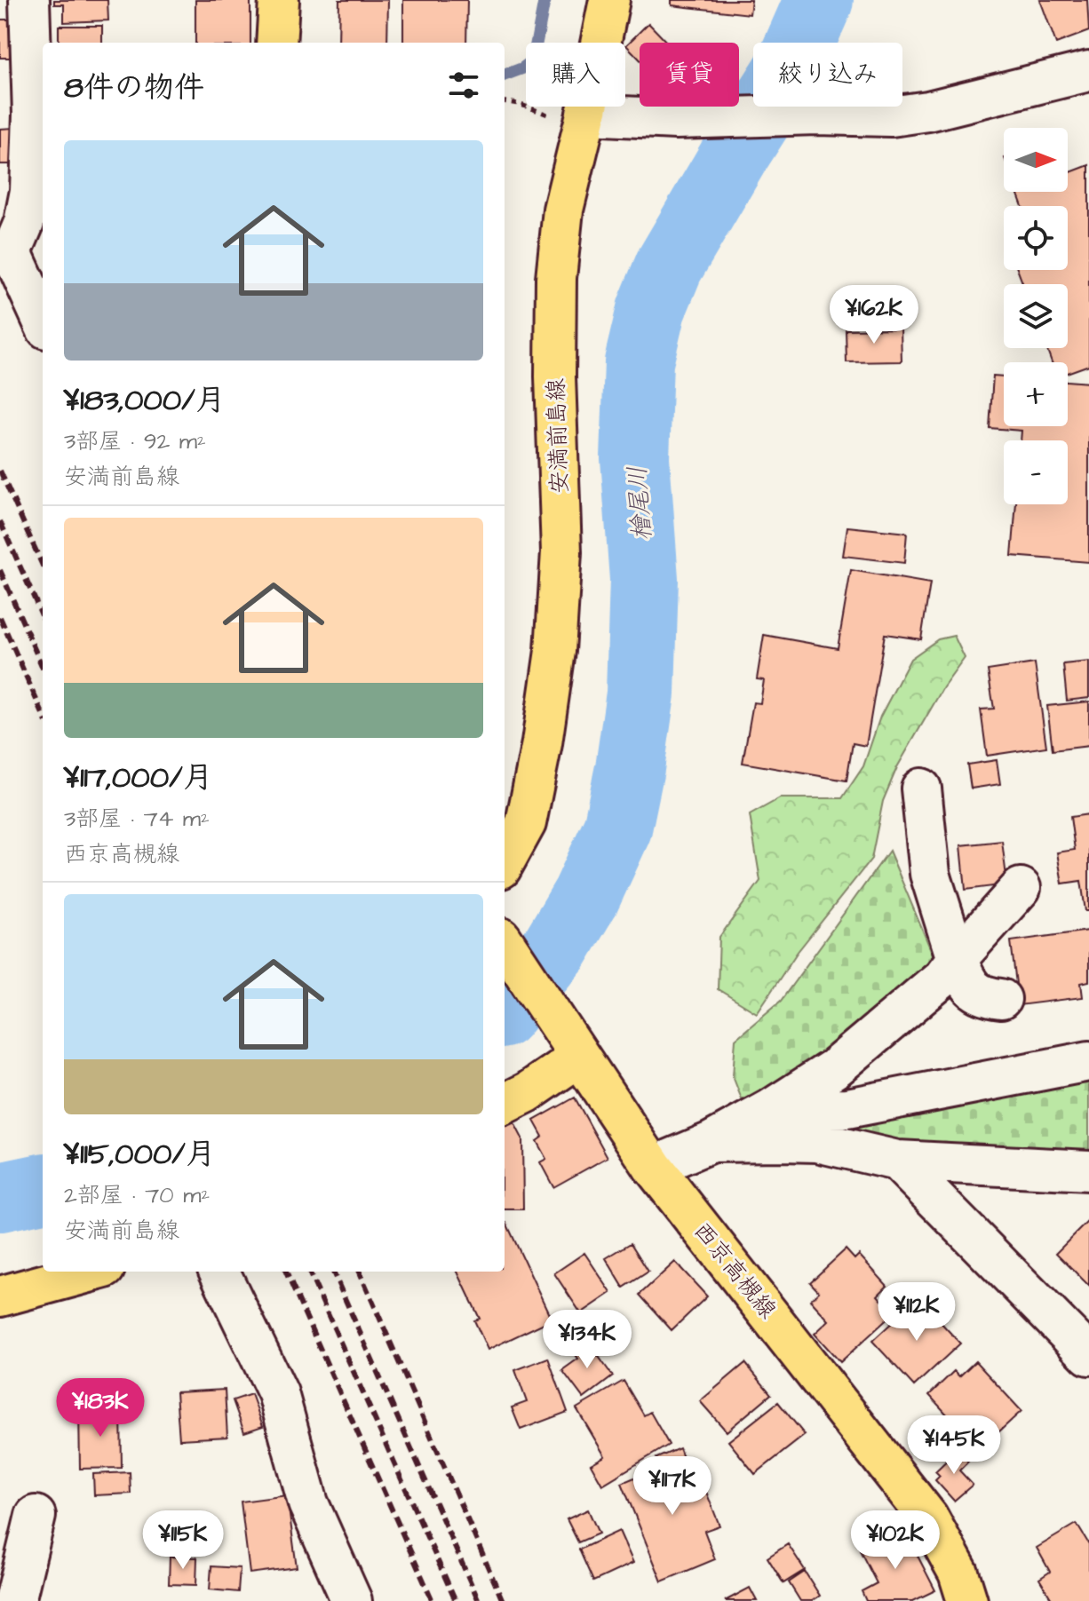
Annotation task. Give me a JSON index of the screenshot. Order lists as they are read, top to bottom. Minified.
{"streets":{"main road":["安満前島線","西京高槻線"]},"water":["檜尾川"],"north":"right","page":{"chip":["購入","賃貸","絞り込み"],"heading":"8件の物件","map_buttons":["+","−"],"list":[{"name":"¥183,000/月","note":"3部屋 · 92 m² · 安満前島線"},{"name":"¥117,000/月","note":"3部屋 · 74 m² · 西京高槻線"},{"name":"¥115,000/月","note":"2部屋 · 70 m² · 安満前島線"}],"price":["¥162K","¥112K","¥134K","¥183K","¥145K","¥117K","¥115K","¥102K"]}}
